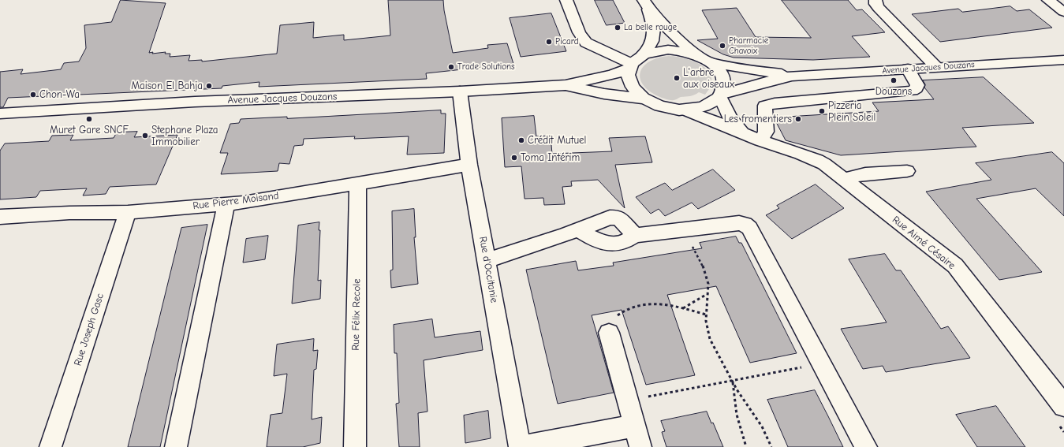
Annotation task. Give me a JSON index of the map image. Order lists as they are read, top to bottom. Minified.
{"streets":{"street":["Avenue Jacques Douzans","Rue Pierre Moisand","Rue Aimé Césaire","Rue d'Occitanie","Rue Félix Recole","Rue Joseph Gasc"]},"crossings":[["Avenue Jacques Douzans","Rue Aimé Césaire"],["Avenue Jacques Douzans","Rue d'Occitanie"],["Rue Pierre Moisand","Rue d'Occitanie"],["Rue Pierre Moisand","Rue Félix Recole"],["Rue Pierre Moisand","Rue Joseph Gasc"]],"places":["La belle rouge","Picard","Pharmacie Chavoix","Trade Solutions","L'arbre aux oiseaux","Douzans","Maison El Bahja","Chon-Wa","Pizzeria Plein Soleil","Muret Gare SNCF","Les fromentiers","Stephane Plaza Immobilier","Crédit Mutuel","Toma Intérim"]}
